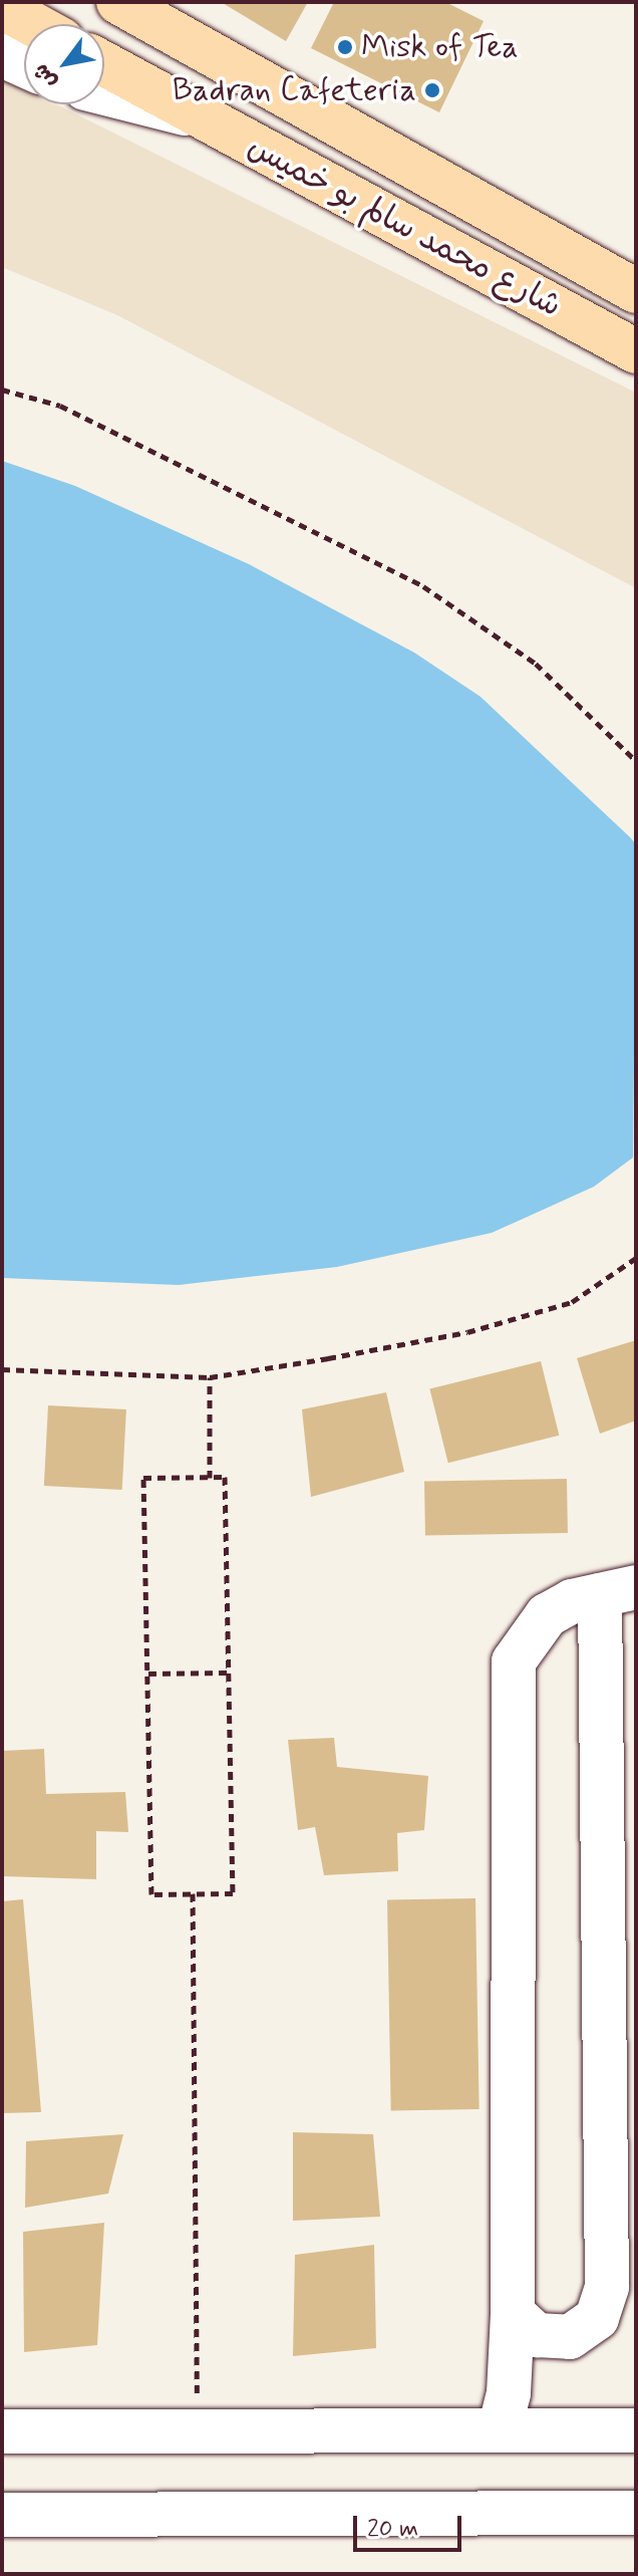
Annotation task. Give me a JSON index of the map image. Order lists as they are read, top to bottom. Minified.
{"streets":{"main road":["شارع محمد سالم بو خميس"]},"places":["Misk of Tea","Badran Cafeteria"],"scale_bar":"20 m","north":"bottom left"}
